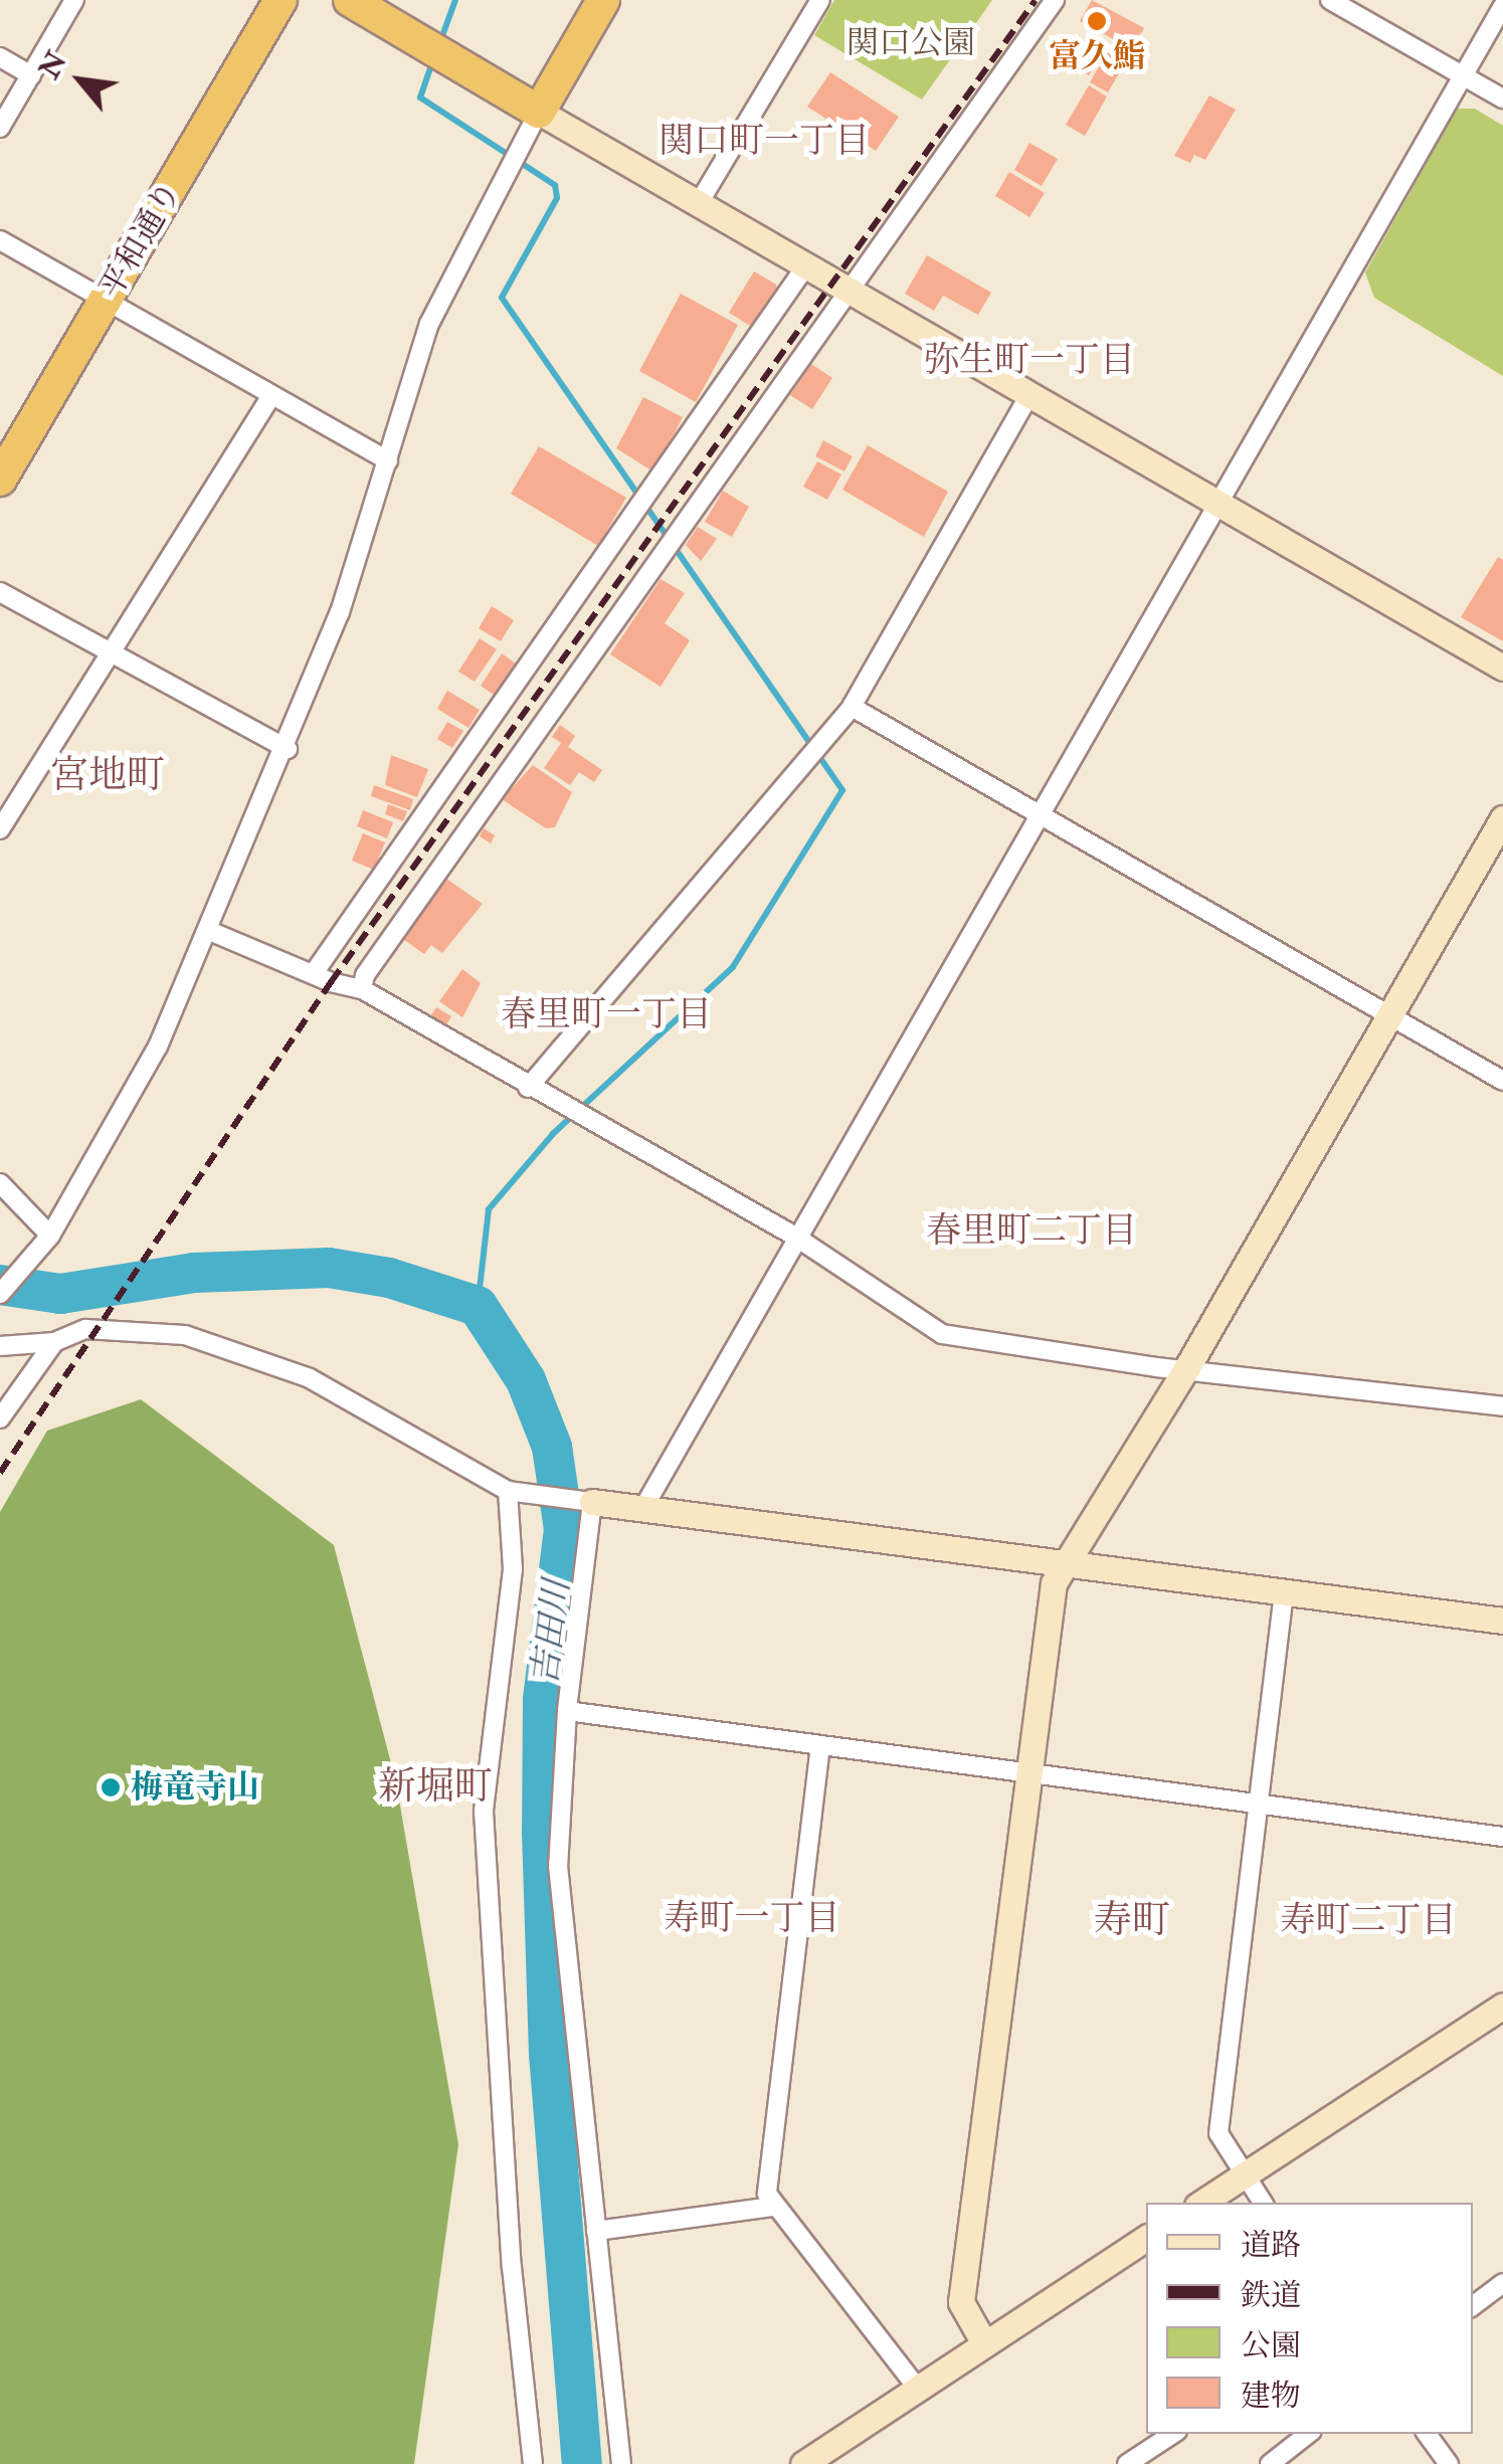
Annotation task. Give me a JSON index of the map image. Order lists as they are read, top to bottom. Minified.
{"streets":{"highway":["平和通り"]},"districts":["関口町一丁目","弥生町一丁目","宮地町","春里町一丁目","春里町二丁目","新堀町","寿町一丁目","寿町二丁目","寿町"],"water":["吉田川"],"parks":["関口公園"],"places":["富久鮨","梅竜寺山"],"legend":["道路","鉄道","公園","建物"],"north":"top left"}
